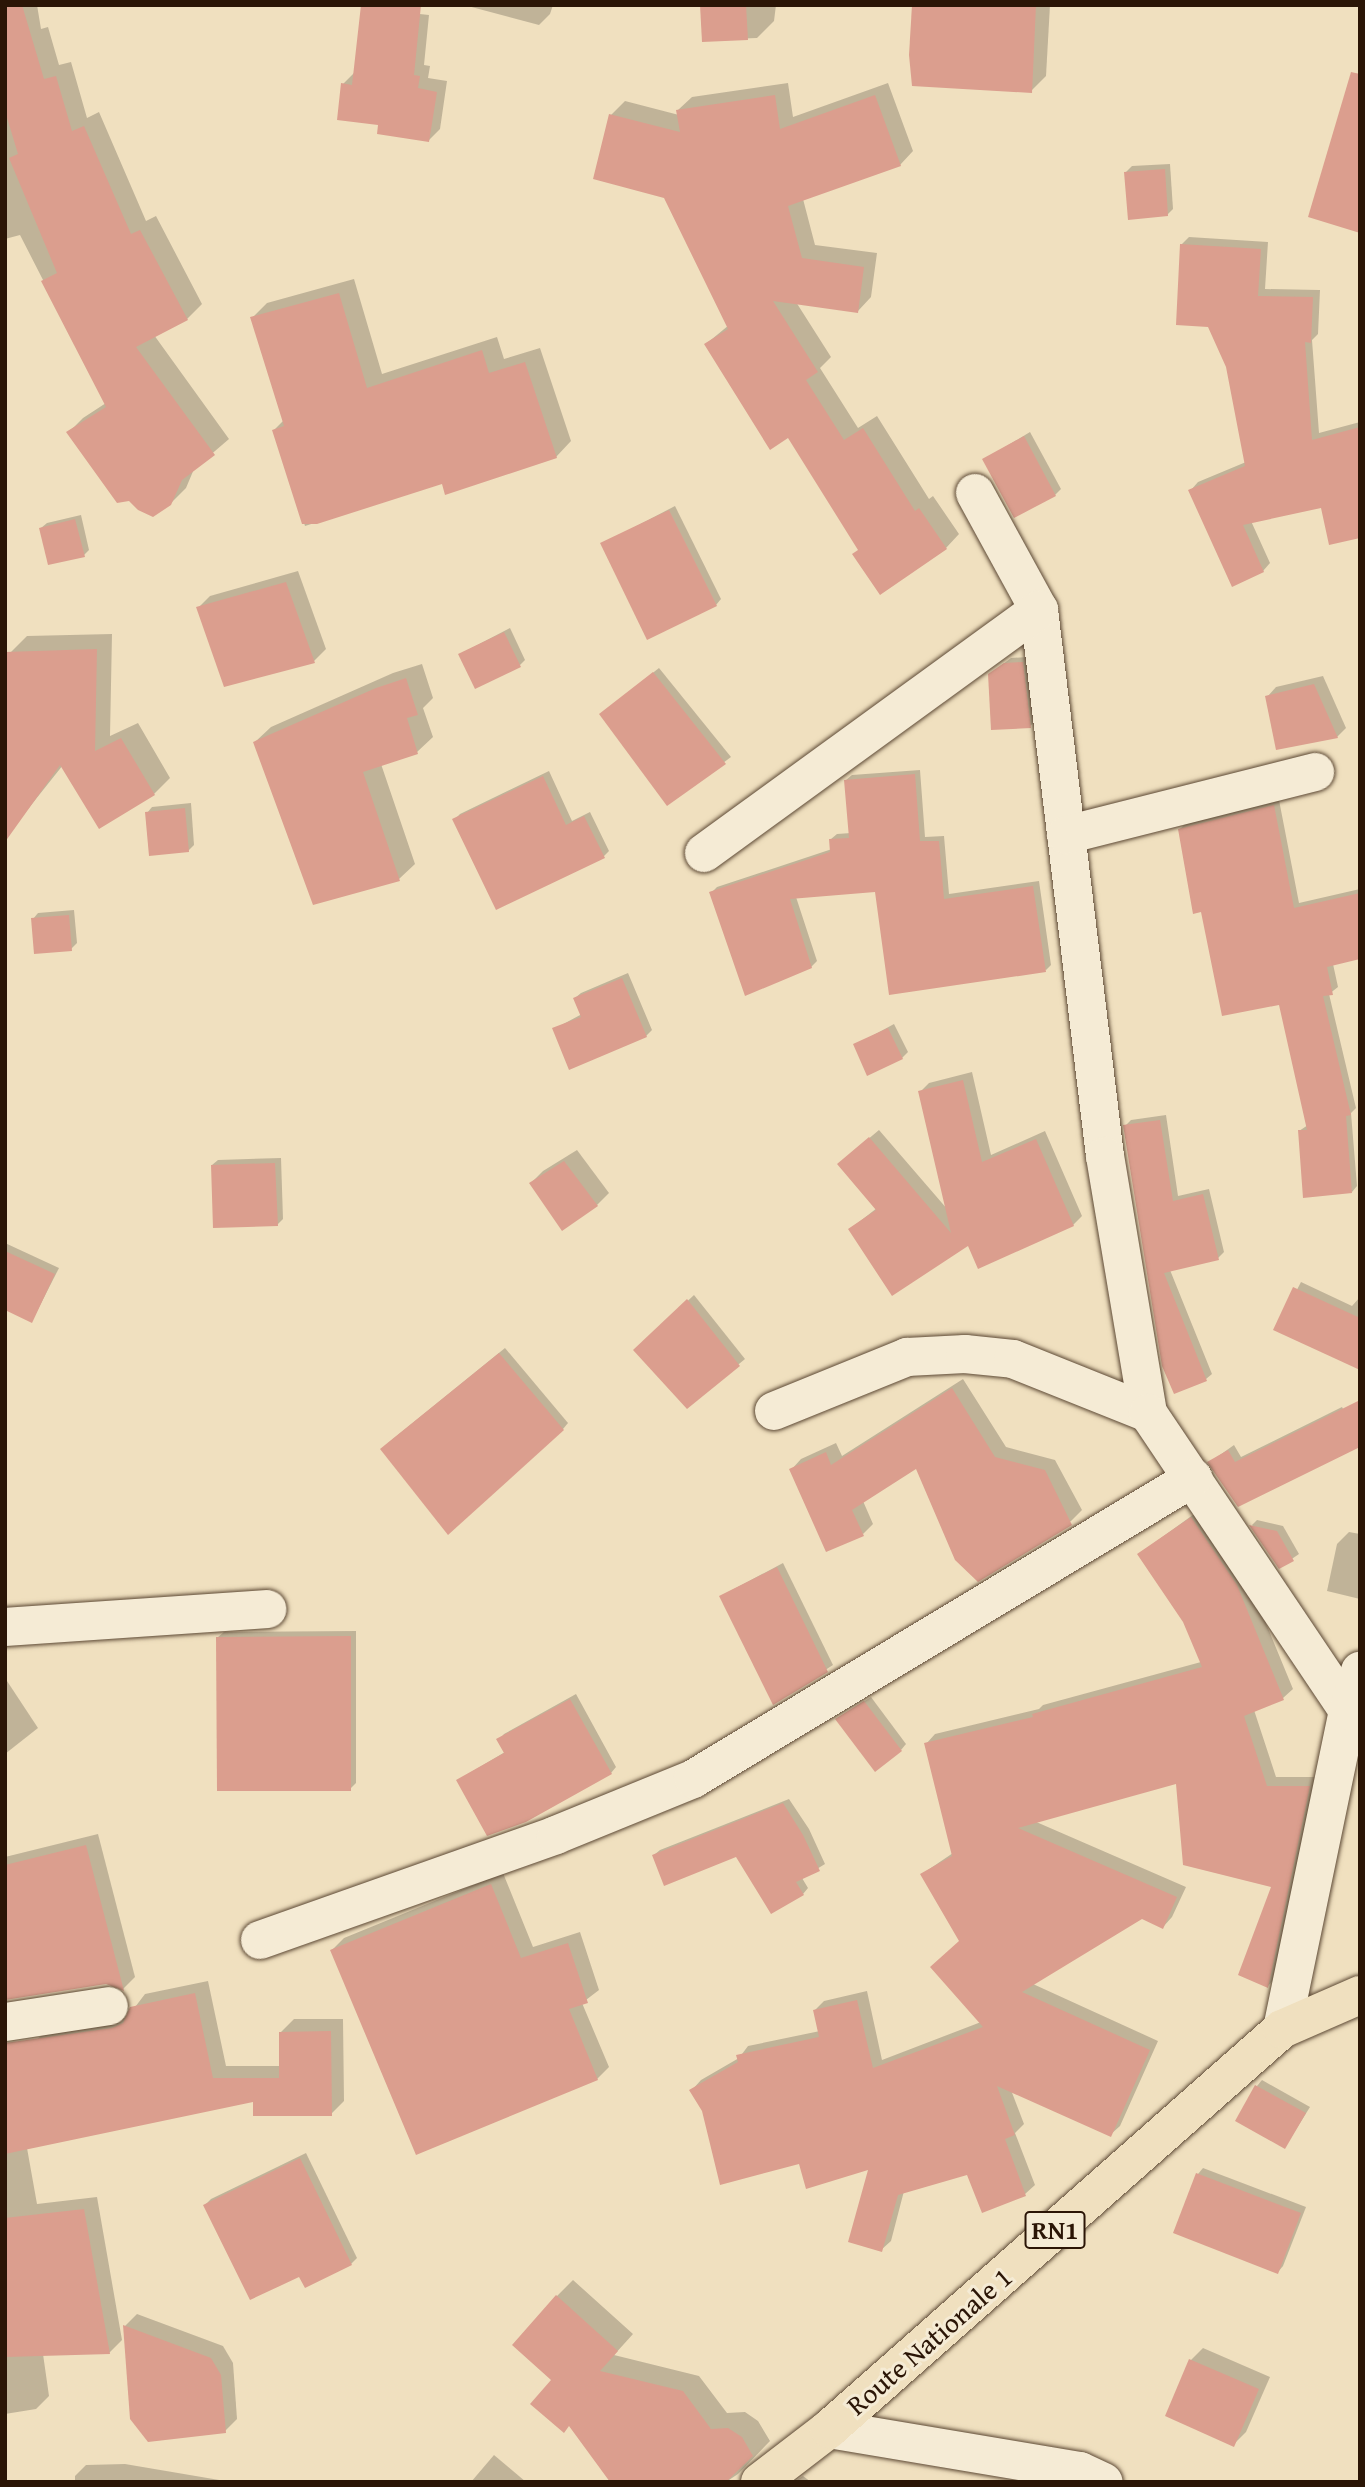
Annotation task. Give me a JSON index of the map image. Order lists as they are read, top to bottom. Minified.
{"streets":{"main road":["RN1","Route Nationale 1"]}}
